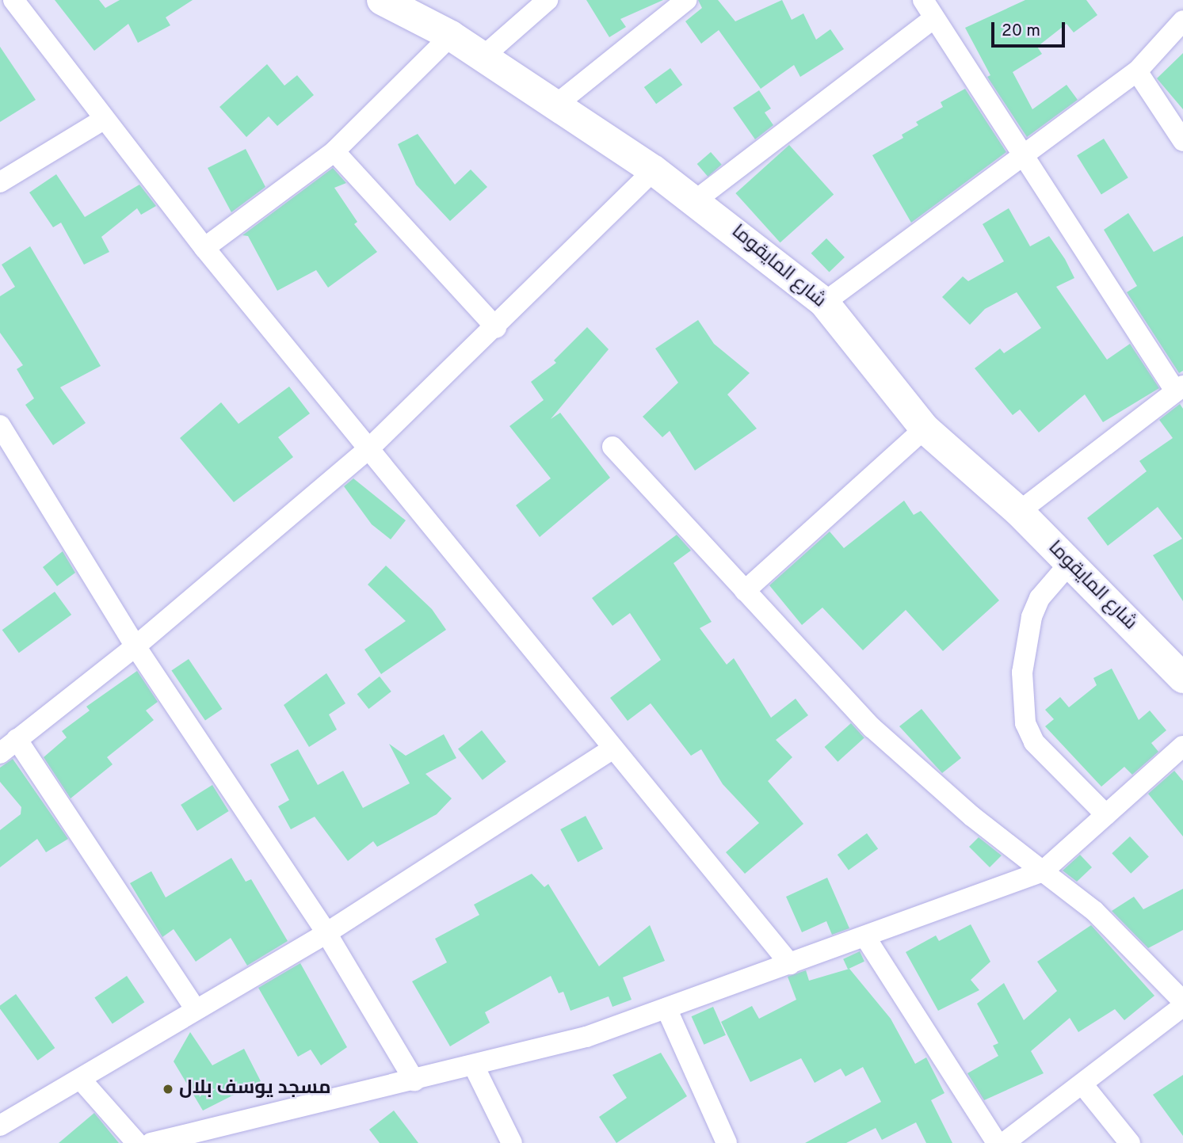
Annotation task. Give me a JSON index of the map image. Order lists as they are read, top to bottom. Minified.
{"streets":{"street":["شارع المايقوما"]},"places":["مسجد يوسف بلال"],"scale_bar":"20 m"}
